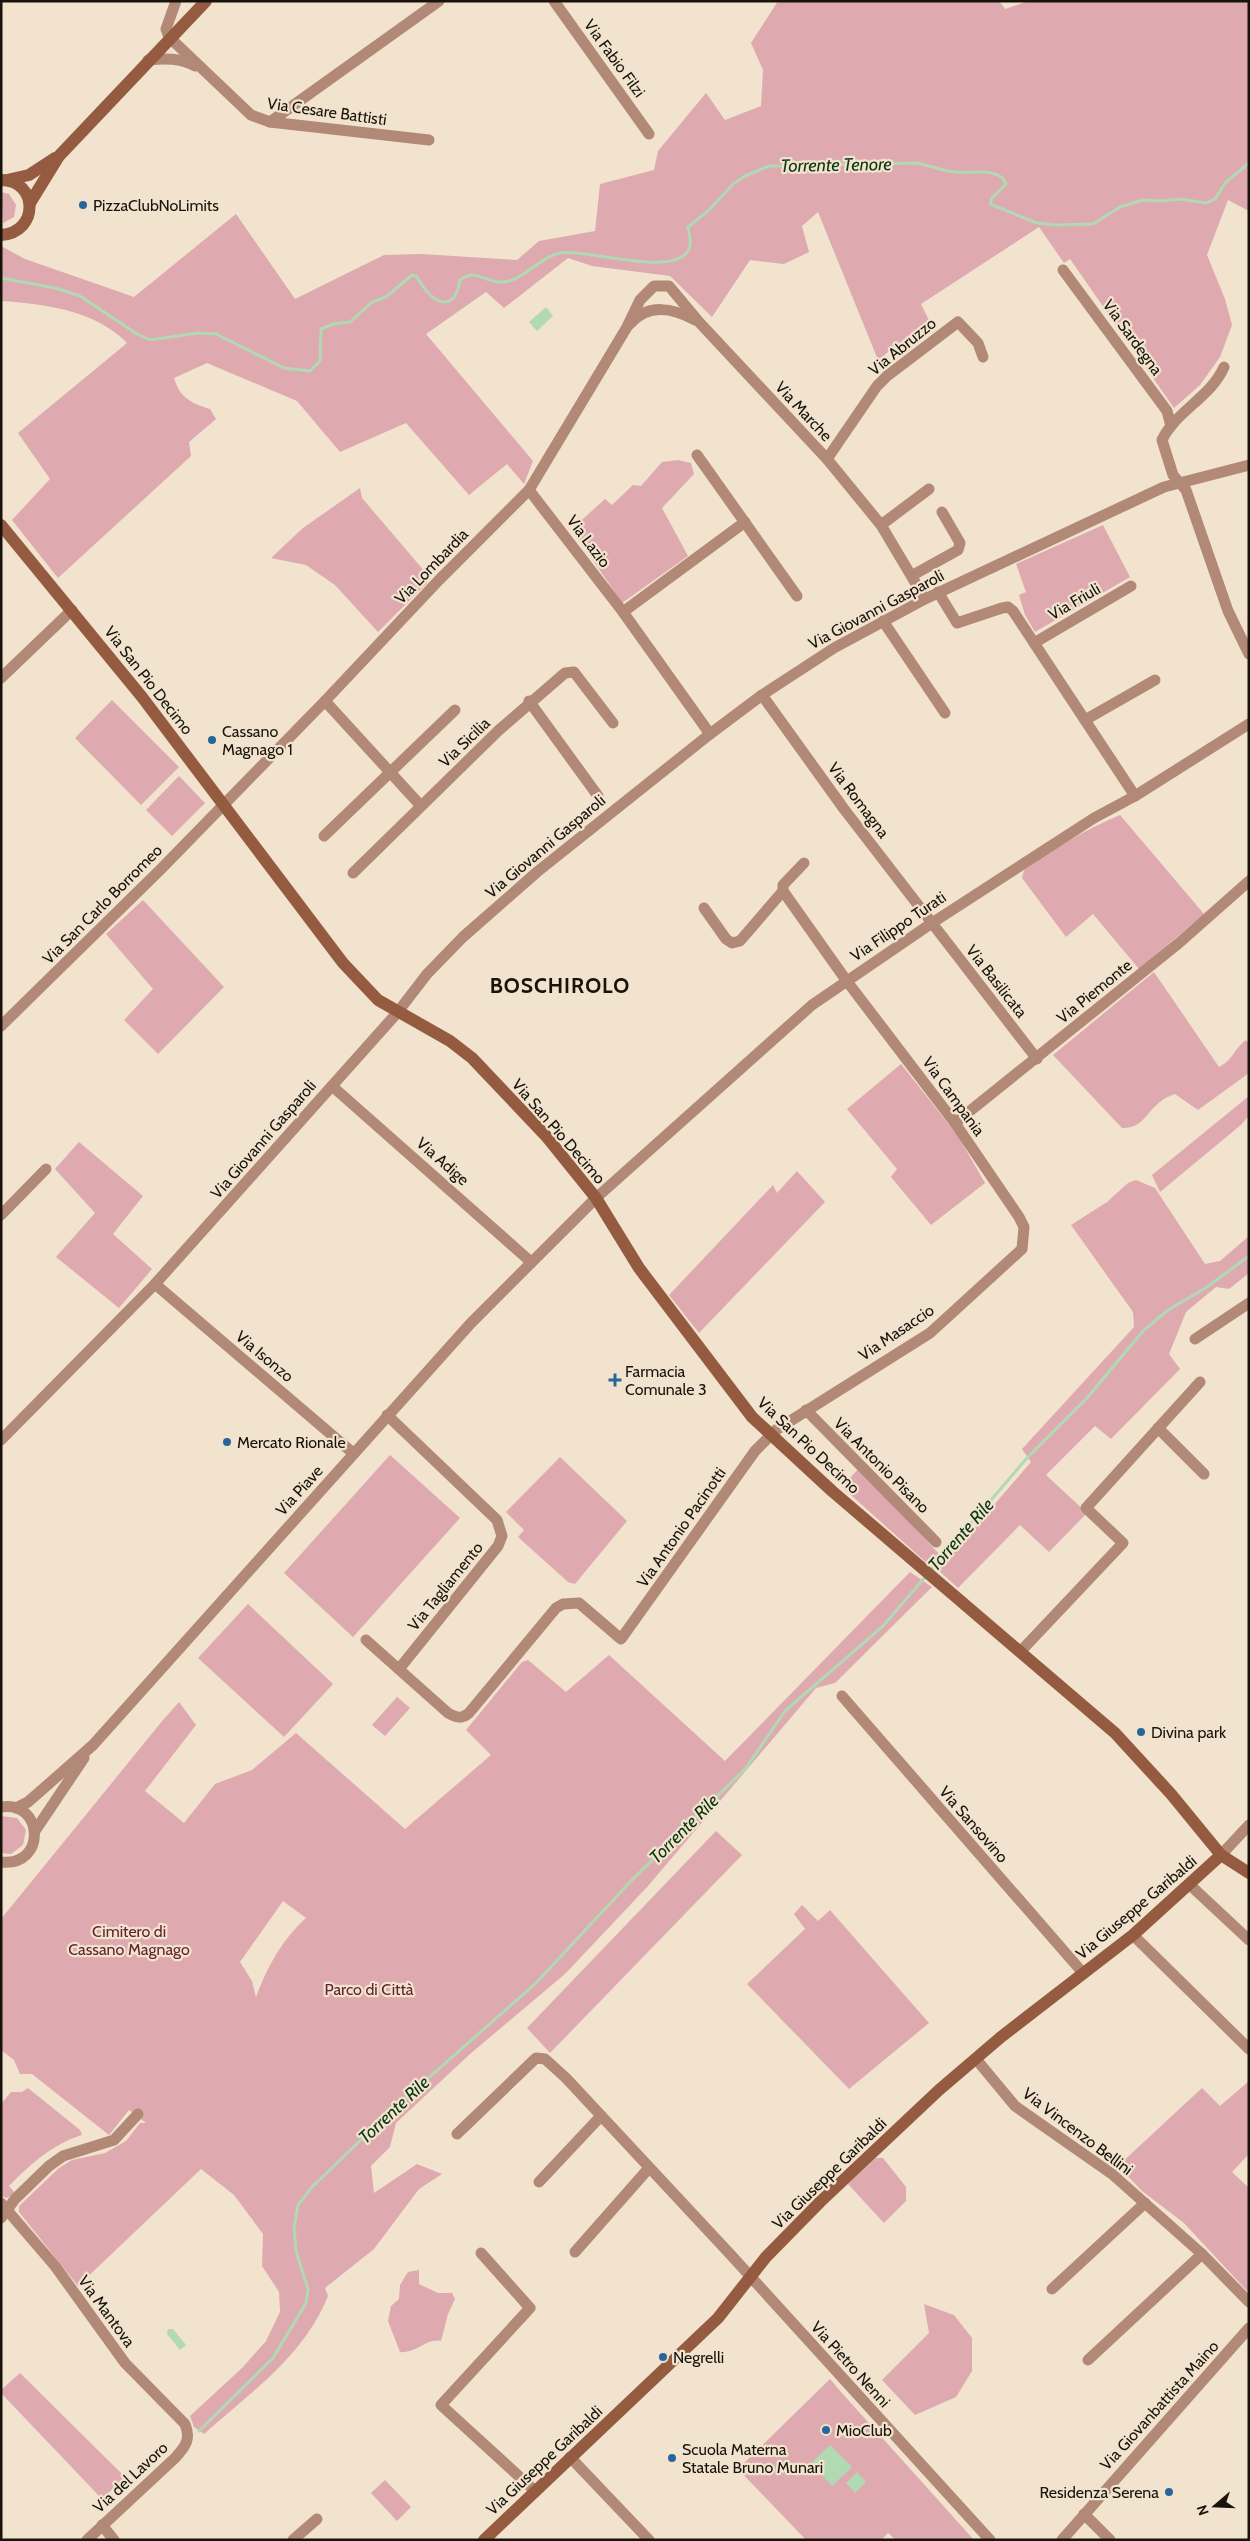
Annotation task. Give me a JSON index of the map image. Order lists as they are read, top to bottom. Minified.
{"streets":{"street":["Via Fabio Filzi","Via Cesare Battisti","Via Sardegna","Via Abruzzo","Via Marche","Via Lazio","Via Lombardia","Via Friuli","Via Giovanni Gasparoli","Via San Pio Decimo","Via Sicilia","Via Romagna","Via San Carlo Borromeo","Via Filippo Turati","Via Basilicata","Via Piemonte","Via Campania","Via Adige","Via Masaccio","Via Isonzo","Via Antonio Pisano","Via Piave","Via Antonio Pacinotti","Via Tagliamento","Via Sansovino","Via Giuseppe Garibaldi","Via Vincenzo Bellini","Via Mantova","Via Pietro Nenni","Via Giovanbattista Maino","Via del Lavoro"]},"crossings":[["Via Abruzzo","Via Marche"],["Via Marche","Via Lombardia"],["Via Marche","Via Giovanni Gasparoli"],["Via Lazio","Via Lombardia"],["Via Lazio","Via Giovanni Gasparoli"],["Via Lombardia","Via San Pio Decimo"],["Via Lombardia","Via San Carlo Borromeo"],["Via Giovanni Gasparoli","Via San Pio Decimo"],["Via Giovanni Gasparoli","Via Romagna"],["Via Giovanni Gasparoli","Via Adige"],["Via Giovanni Gasparoli","Via Isonzo"],["Via San Pio Decimo","Via San Carlo Borromeo"],["Via San Pio Decimo","Via Filippo Turati"],["Via San Pio Decimo","Via Masaccio"],["Via San Pio Decimo","Via Piave"],["Via San Pio Decimo","Via Antonio Pacinotti"],["Via San Pio Decimo","Via Giuseppe Garibaldi"],["Via Romagna","Via Filippo Turati"],["Via Romagna","Via Basilicata"],["Via Filippo Turati","Via Basilicata"],["Via Filippo Turati","Via Campania"],["Via Filippo Turati","Via Piave"],["Via Basilicata","Via Piemonte"],["Via Piemonte","Via Campania"],["Via Campania","Via Masaccio"],["Via Adige","Via Piave"],["Via Masaccio","Via Antonio Pisano"],["Via Masaccio","Via Antonio Pacinotti"],["Via Isonzo","Via Piave"],["Via Piave","Via Tagliamento"],["Via Antonio Pacinotti","Via Tagliamento"],["Via Sansovino","Via Giuseppe Garibaldi"],["Via Giuseppe Garibaldi","Via Vincenzo Bellini"],["Via Giuseppe Garibaldi","Via Pietro Nenni"],["Via Mantova","Via del Lavoro"]],"districts":["BOSCHIROLO"],"water":["Torrente Tenore","Torrente Rile"],"parks":["Cimitero di Cassano Magnago","Parco di Città"],"places":{"other":["PizzaClubNoLimits","Cassano Magnago 1","Mercato Rionale","Divina park","Negrelli","MioClub","Scuola Materna Statale Bruno Munari","Residenza Serena"],"health":["Farmacia Comunale 3"]},"north":"left"}
